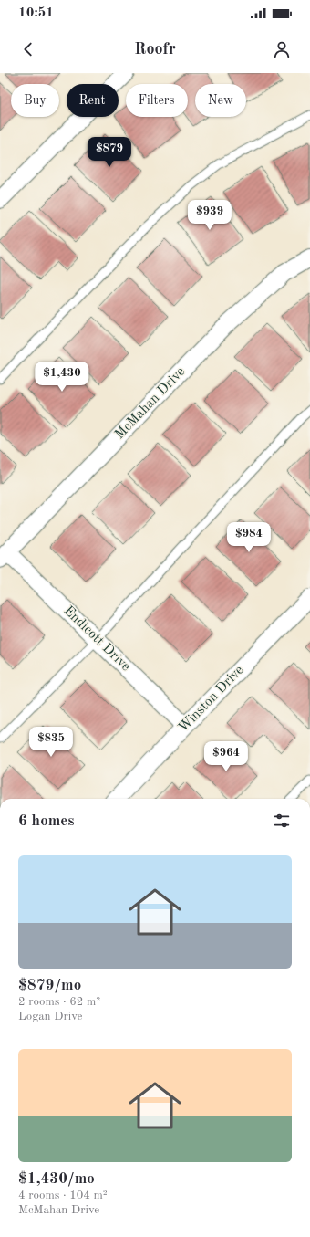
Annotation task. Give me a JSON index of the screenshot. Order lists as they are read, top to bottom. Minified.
{"streets":{"street":["McMahan Drive","Endicott Drive","Winston Drive"]},"crossings":[["McMahan Drive","Endicott Drive"],["Endicott Drive","Winston Drive"]],"page":{"status":"10:51","header":"Roofr","chip":["Buy","Rent","Filters","New"],"price":["$879","$939","$1,430","$984","$835","$964"],"heading":"6 homes","list":[{"name":"$879/mo","note":"2 rooms · 62 m² · Logan Drive"},{"name":"$1,430/mo","note":"4 rooms · 104 m² · McMahan Drive"}]}}
